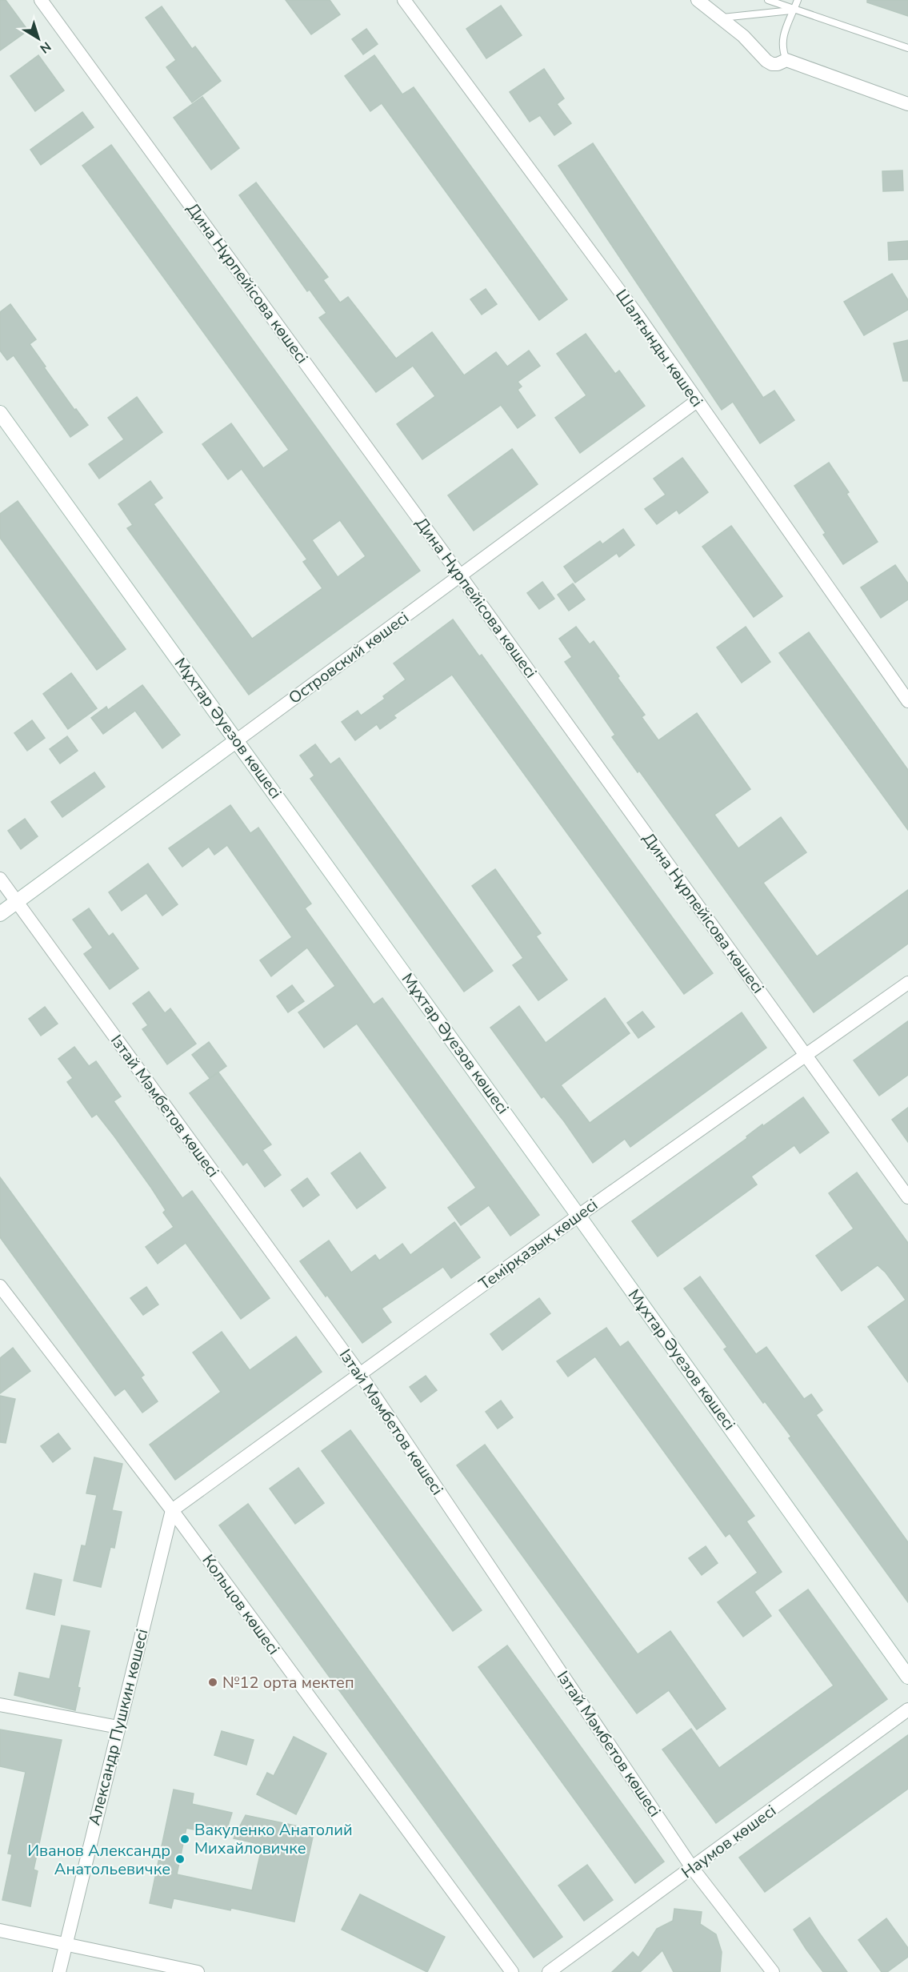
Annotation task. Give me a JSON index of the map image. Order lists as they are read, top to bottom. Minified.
{"streets":{"street":["Дина Нұрпейісова көшесі","Шалғынды көшесі","Островский көшесі","Мұхтар Әуезов көшесі","Ізтай Мәмбетов көшесі","Темірқазық көшесі","Кольцов көшесі","Александр Пушкин көшесі","Наумов көшесі"]},"crossings":[["Дина Нұрпейісова көшесі","Островский көшесі"],["Дина Нұрпейісова көшесі","Темірқазық көшесі"],["Шалғынды көшесі","Островский көшесі"],["Островский көшесі","Мұхтар Әуезов көшесі"],["Островский көшесі","Ізтай Мәмбетов көшесі"],["Мұхтар Әуезов көшесі","Темірқазық көшесі"],["Ізтай Мәмбетов көшесі","Темірқазық көшесі"],["Ізтай Мәмбетов көшесі","Наумов көшесі"],["Темірқазық көшесі","Кольцов көшесі"],["Темірқазық көшесі","Александр Пушкин көшесі"],["Кольцов көшесі","Александр Пушкин көшесі"]],"places":["№12 орта мектеп","Вакуленко Анатолий Михайловичке","Иванов Александр Анатольевичке"],"north":"bottom right"}
